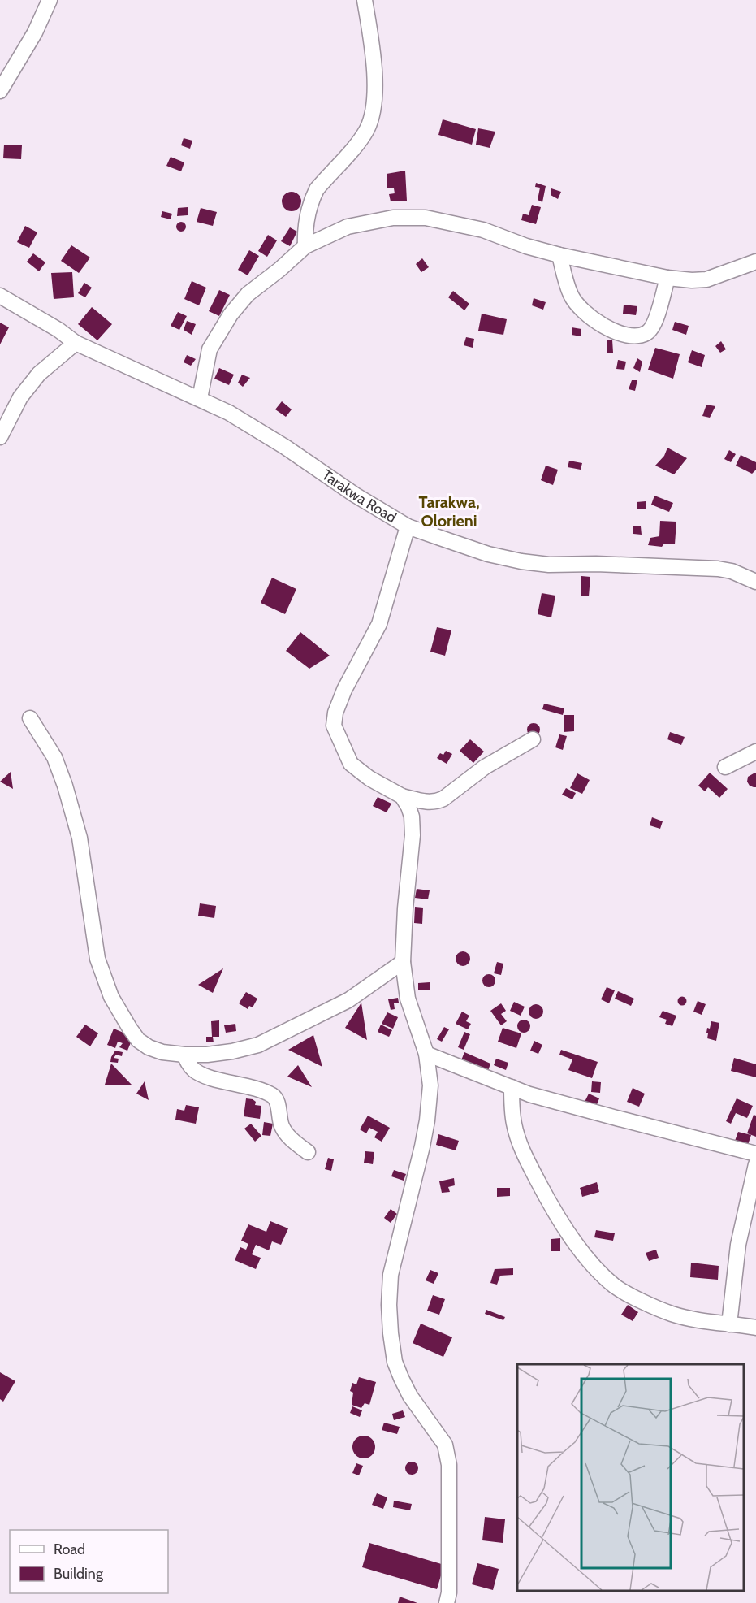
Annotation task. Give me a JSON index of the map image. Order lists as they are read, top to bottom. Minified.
{"streets":{"street":["Tarakwa Road"]},"districts":["Tarakwa, Olorieni"],"legend":["Road","Building"]}
